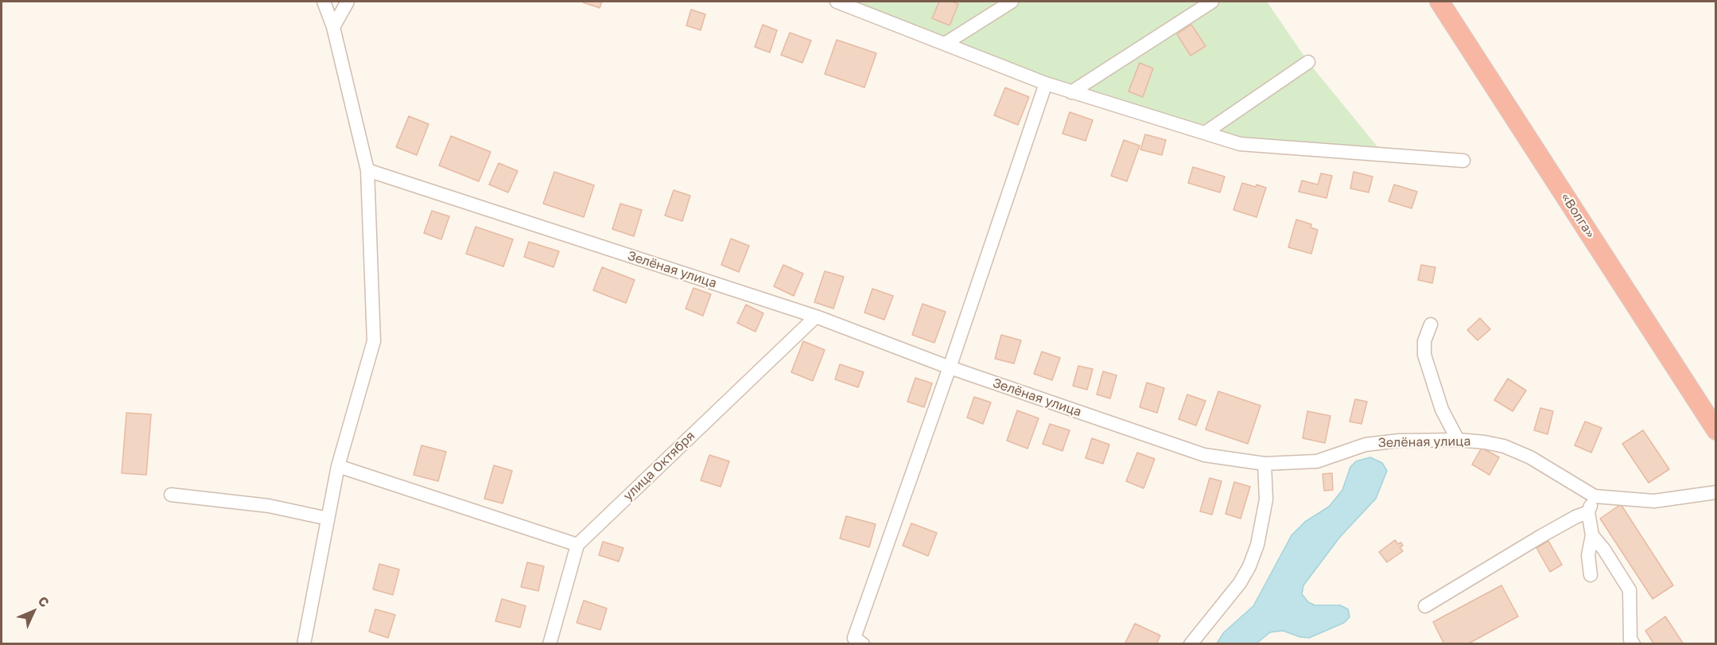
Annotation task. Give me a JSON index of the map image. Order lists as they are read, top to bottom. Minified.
{"streets":{"highway":["«Волга»"],"street":["Зелёная улица","улица Октября"]},"crossings":[["Зелёная улица","улица Октября"]],"north":"top right"}
